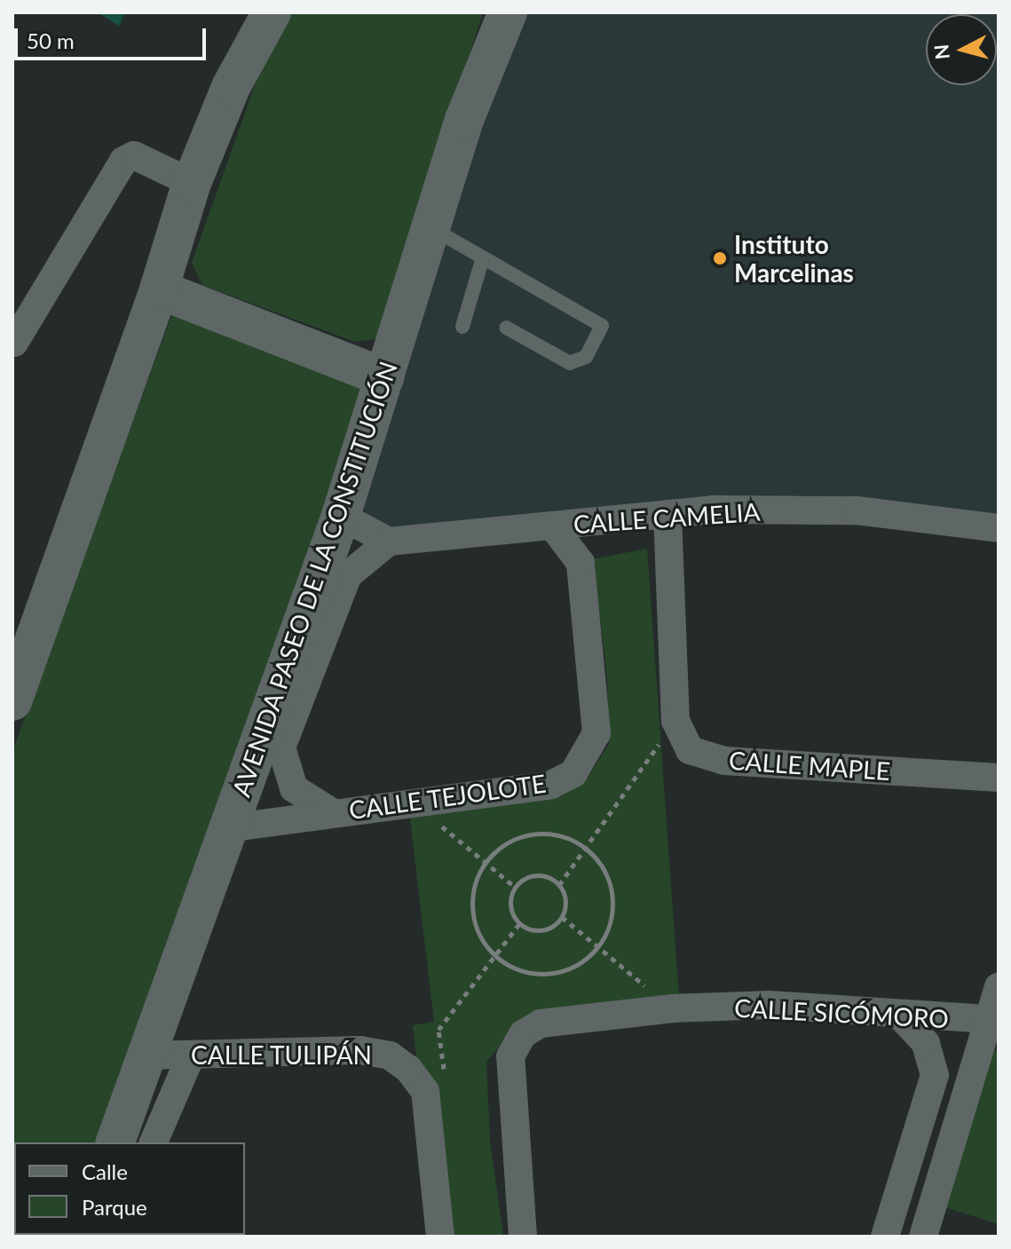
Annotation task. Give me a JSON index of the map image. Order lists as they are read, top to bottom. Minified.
{"streets":{"street":["CALLE CAMELIA","AVENIDA PASEO DE LA CONSTITUCIÓN","CALLE MAPLE","CALLE TEJOLOTE","CALLE SICÓMORO","CALLE TULIPÁN"]},"crossings":[["CALLE CAMELIA","CALLE MAPLE"],["CALLE CAMELIA","CALLE TEJOLOTE"],["AVENIDA PASEO DE LA CONSTITUCIÓN","CALLE TEJOLOTE"],["AVENIDA PASEO DE LA CONSTITUCIÓN","CALLE TULIPÁN"]],"places":["Instituto Marcelinas"],"legend":["Calle","Parque"],"scale_bar":"50 m","north":"left"}
